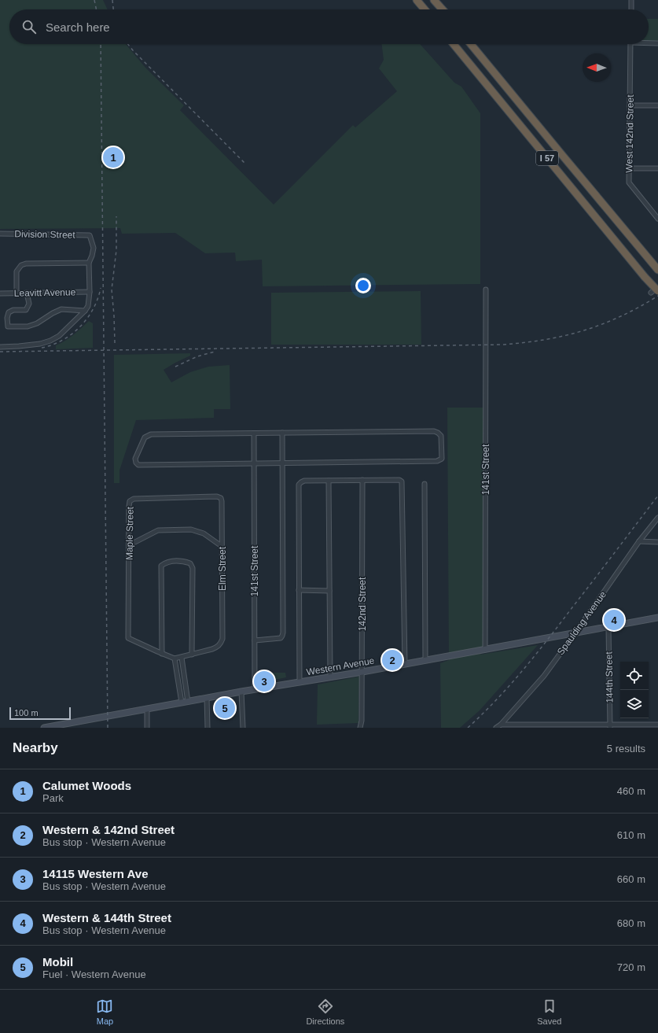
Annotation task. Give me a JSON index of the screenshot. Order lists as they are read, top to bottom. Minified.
{"streets":{"highway":["I 57"],"main road":["Western Avenue"],"street":["West 142nd Street","Division Street","Leavitt Avenue","141st Street","Maple Street","Elm Street","142nd Street","Spaulding Avenue","144th Street"]},"crossings":[["141st Street","Western Avenue"],["Maple Street","Elm Street"],["142nd Street","Western Avenue"],["Spaulding Avenue","Western Avenue"],["Western Avenue","144th Street"]],"scale_bar":"100 m","north":"left","page":{"search":"Search here","pins":["1","4","2","3","5"],"scale":"100 m","heading":["Nearby","5 results"],"list":[{"mark":"1","name":"Calumet Woods","note":"Park","value":"460 m"},{"mark":"2","name":"Western & 142nd Street","note":"Bus stop · Western Avenue","value":"610 m"},{"mark":"3","name":"14115 Western Ave","note":"Bus stop · Western Avenue","value":"660 m"},{"mark":"4","name":"Western & 144th Street","note":"Bus stop · Western Avenue","value":"680 m"},{"mark":"5","name":"Mobil","note":"Fuel · Western Avenue","value":"720 m"}],"nav":["Map","Directions","Saved"]}}
